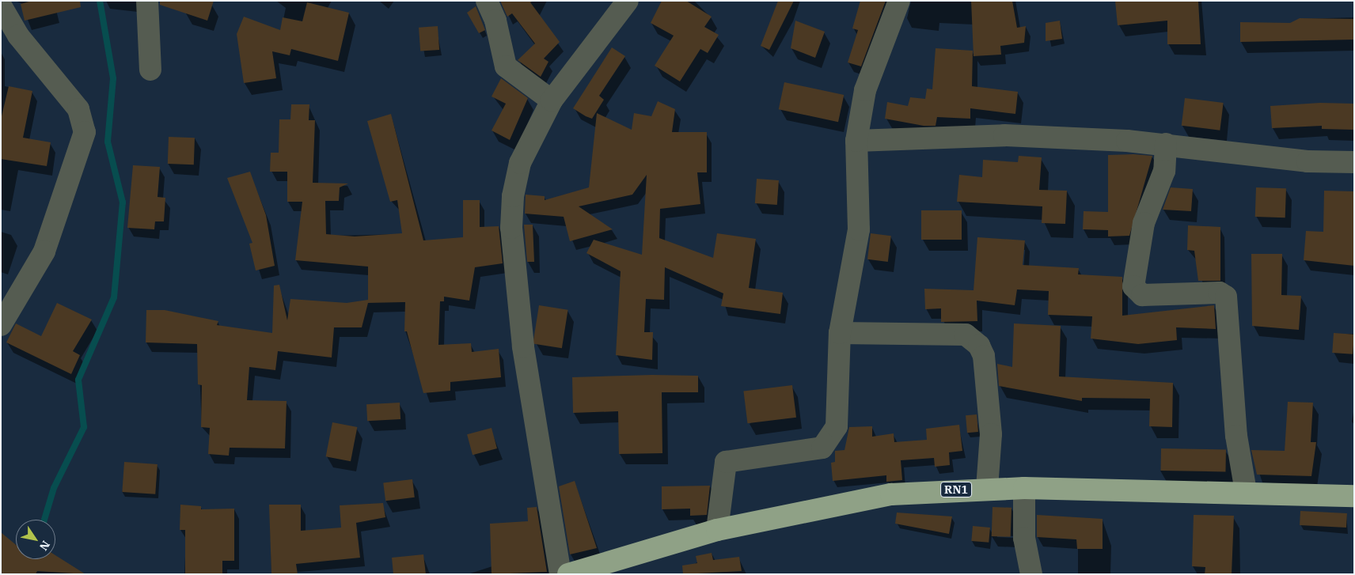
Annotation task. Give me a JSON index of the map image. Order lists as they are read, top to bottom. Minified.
{"streets":{"highway":["RN1"]},"north":"bottom right"}
